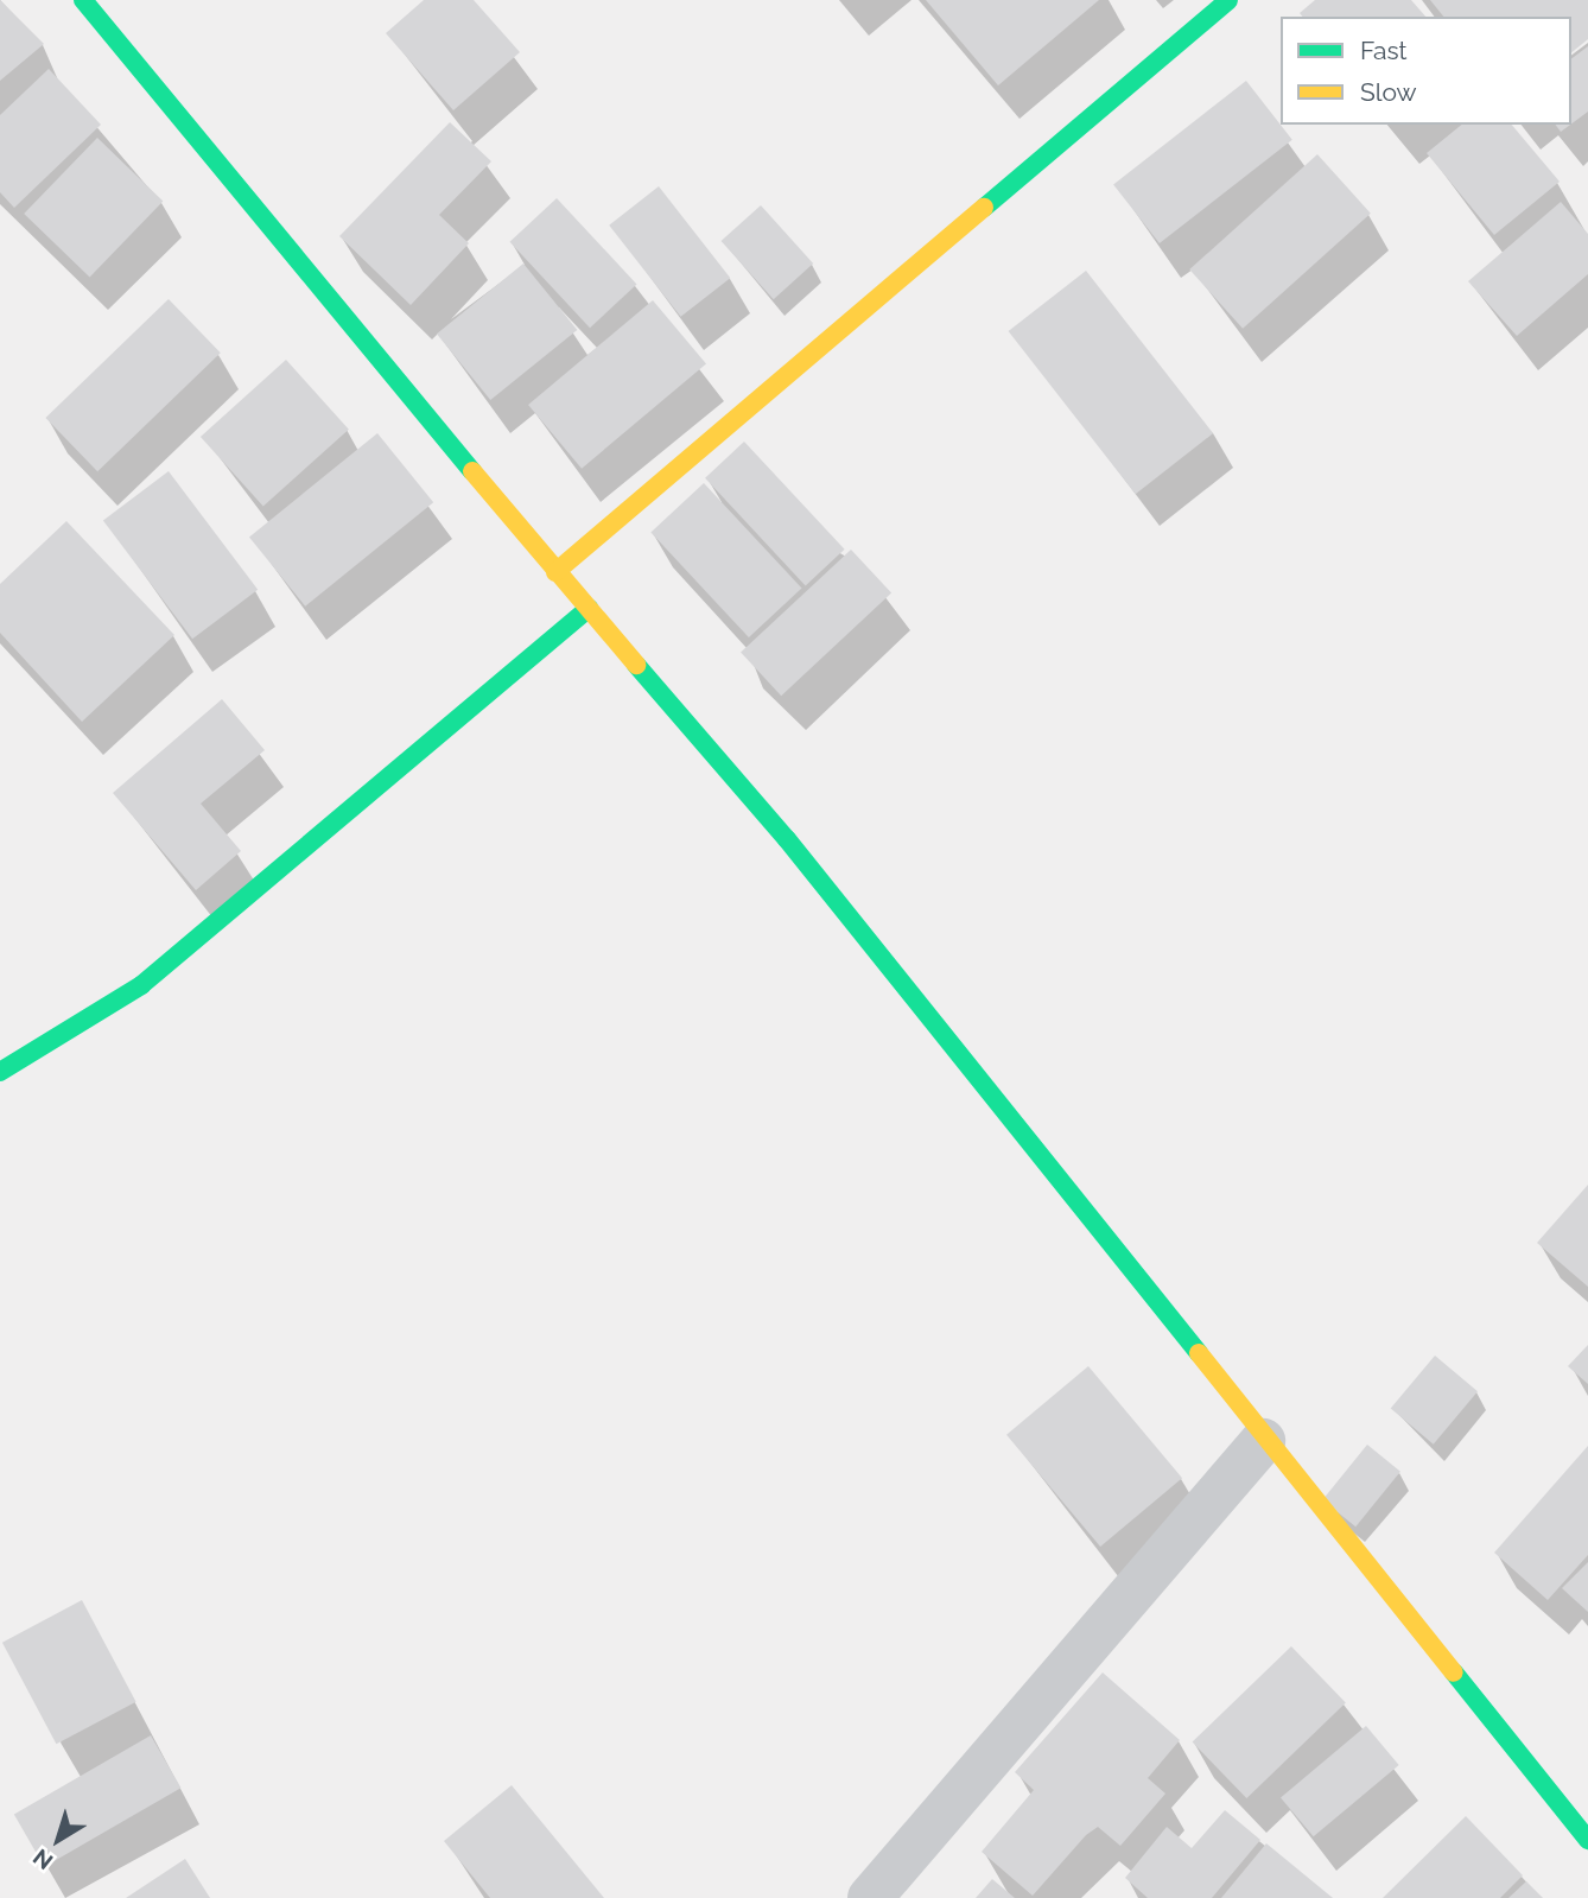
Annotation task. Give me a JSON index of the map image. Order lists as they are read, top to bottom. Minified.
{"legend":["Fast","Slow"],"north":"bottom left"}
